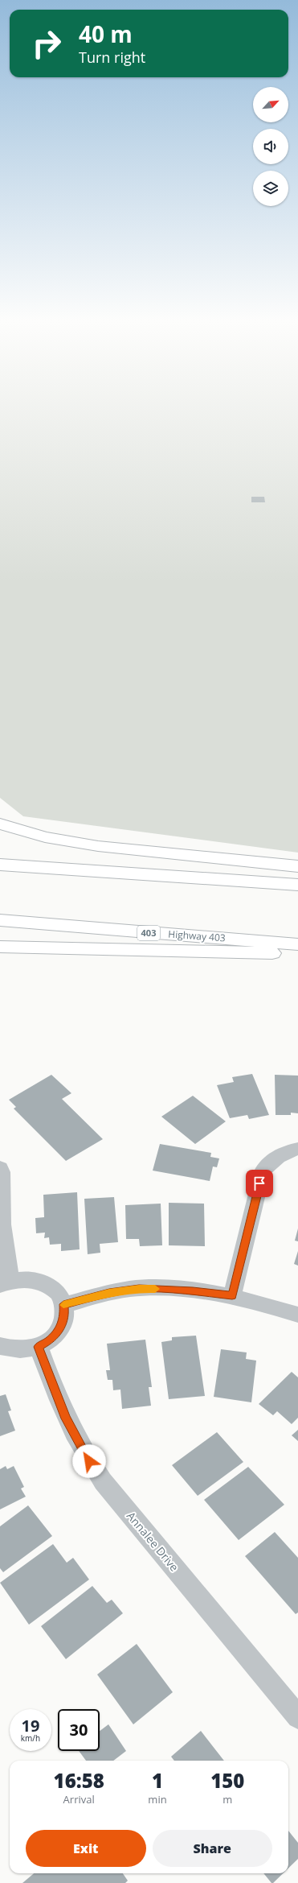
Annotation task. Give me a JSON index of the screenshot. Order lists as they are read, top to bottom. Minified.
{"streets":{"highway":["403","Highway 403"],"street":["Annalee Drive"]},"north":"top right","page":{"turn":["40 m","Turn right"],"speed":"19 km/h","limit":"30","eta":["16:58","Arrival","1","min","150","m"],"buttons":["Exit","Share"]}}
